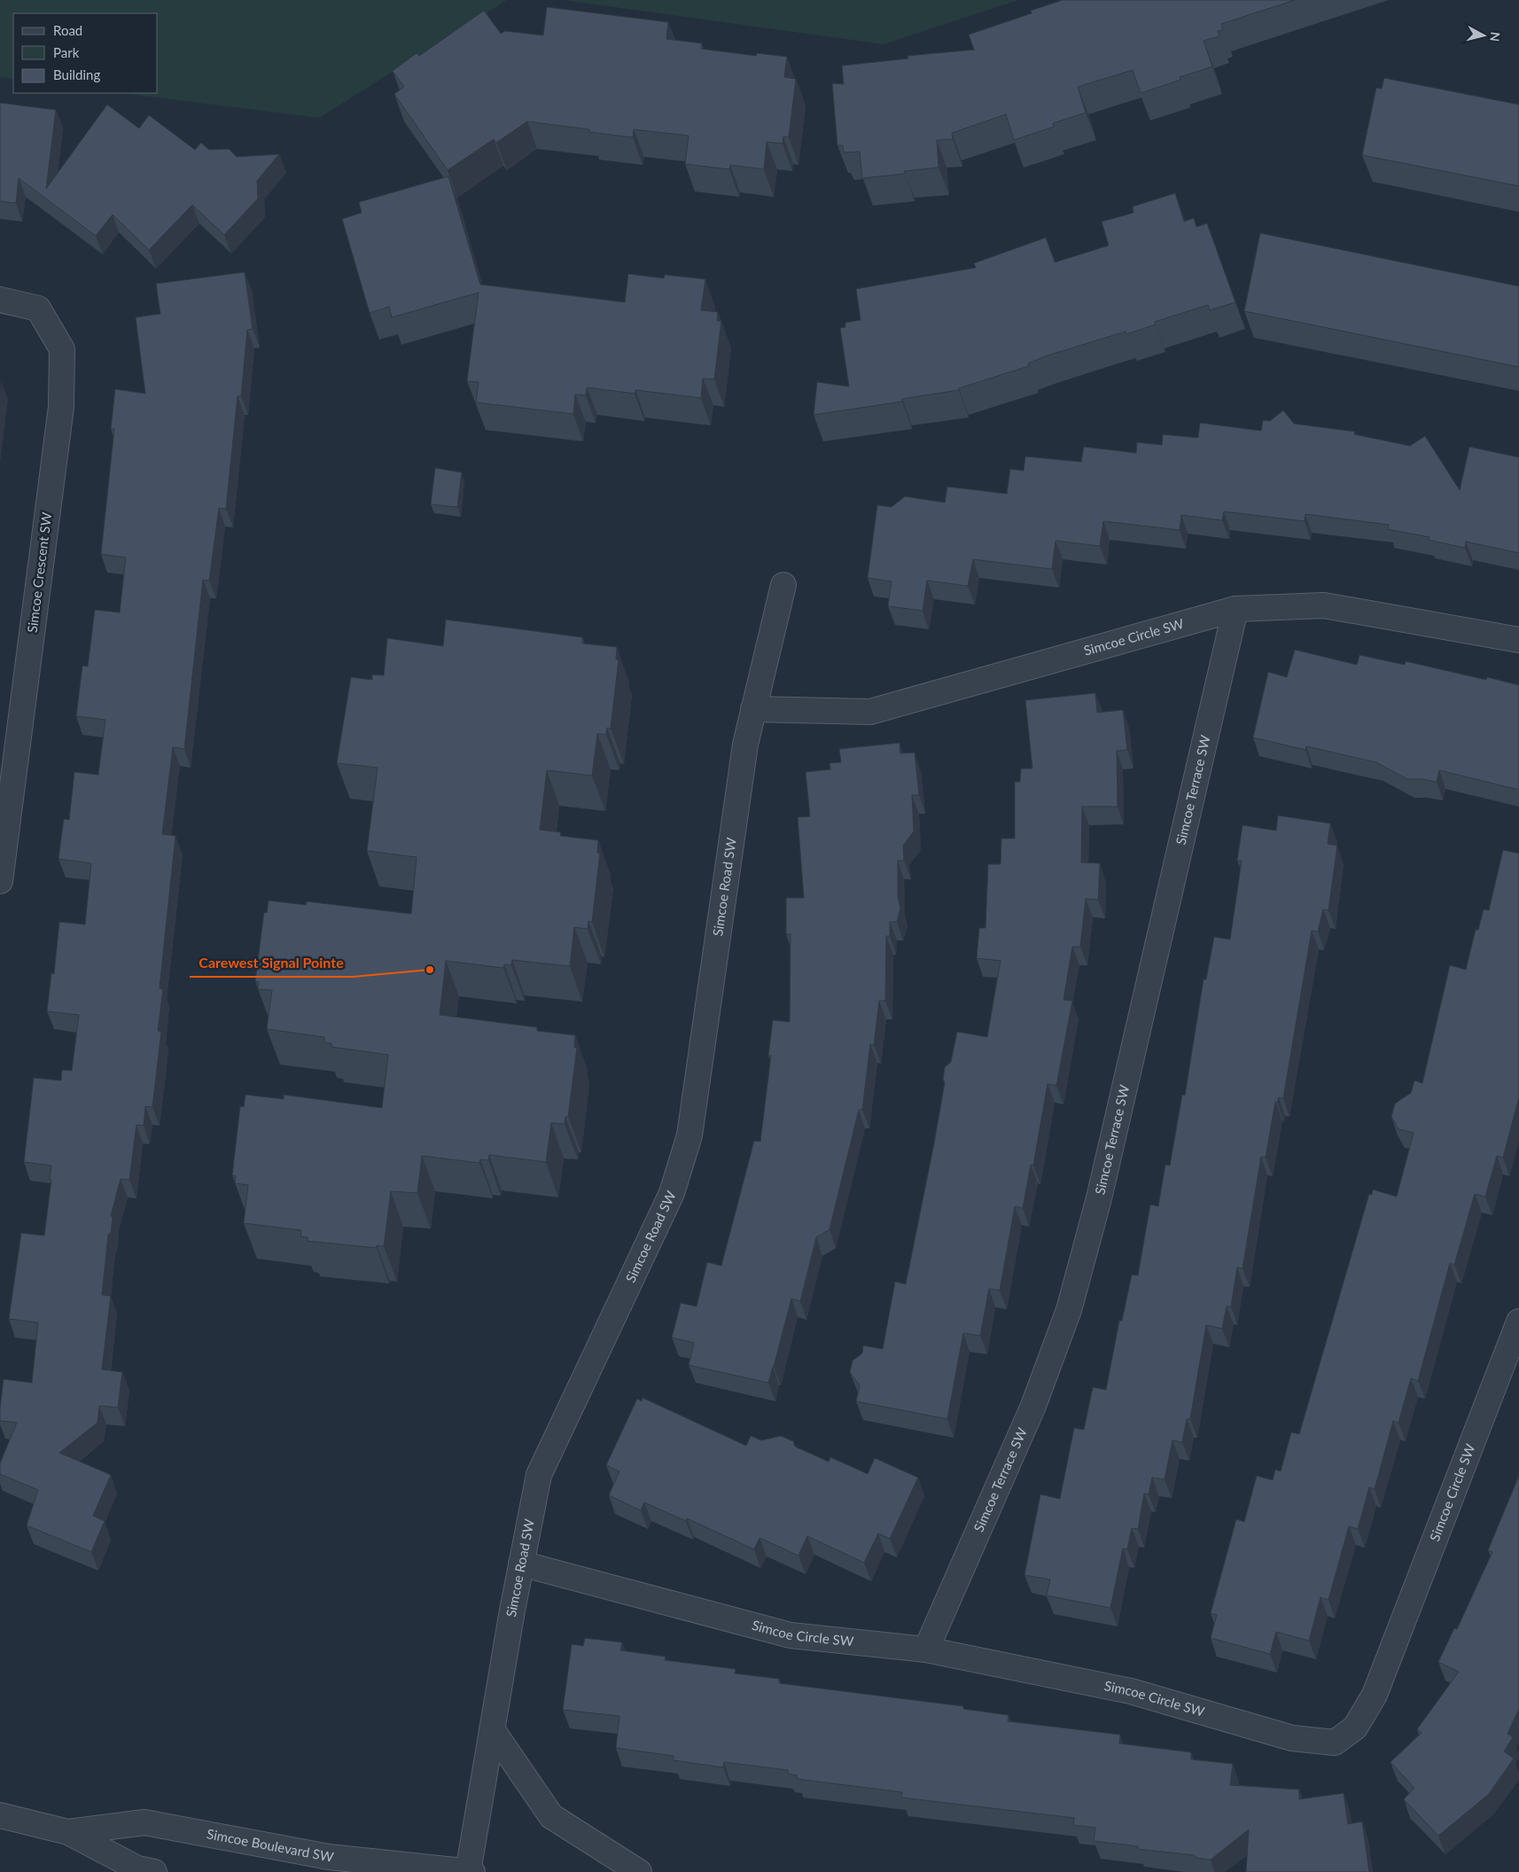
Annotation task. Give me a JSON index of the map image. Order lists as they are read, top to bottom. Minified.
{"streets":{"street":["Simcoe Crescent SW","Simcoe Circle SW","Simcoe Terrace SW","Simcoe Road SW","Simcoe Boulevard SW"]},"crossings":[["Simcoe Circle SW","Simcoe Terrace SW"],["Simcoe Circle SW","Simcoe Road SW"],["Simcoe Road SW","Simcoe Boulevard SW"]],"places":["Carewest Signal Pointe"],"legend":["Road","Park","Building"],"north":"right"}
